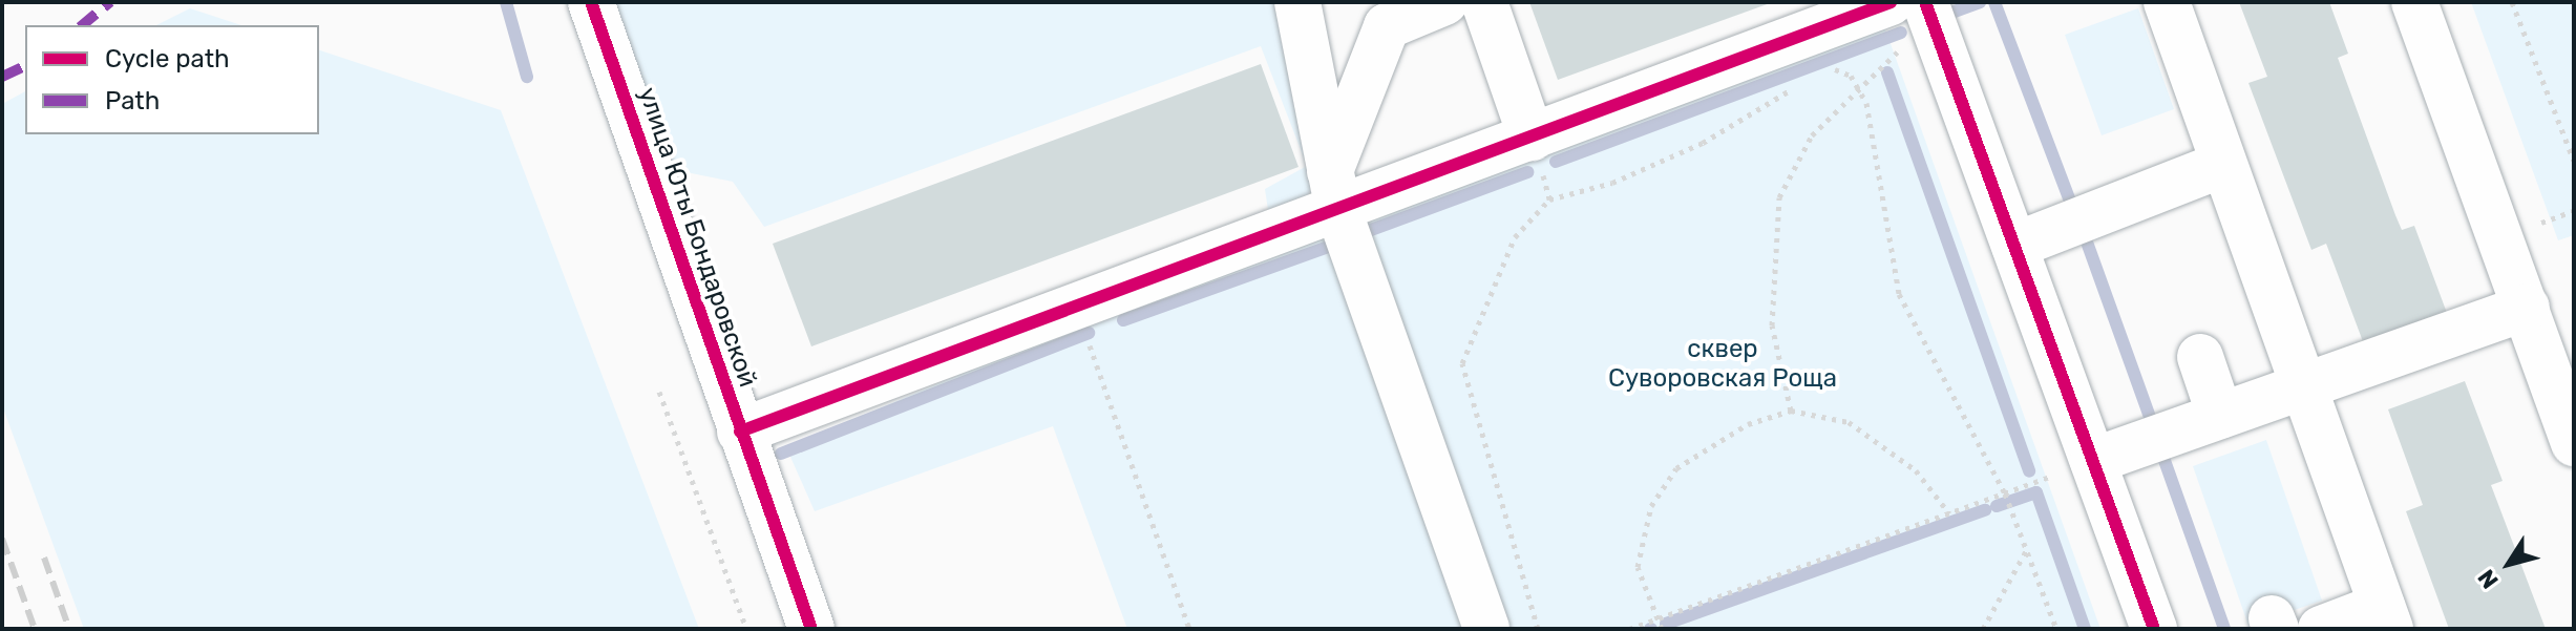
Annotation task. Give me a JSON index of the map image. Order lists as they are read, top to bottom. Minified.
{"streets":{"street":["улица Юты Бондаровской"]},"parks":["сквер Суворовская Роща"],"legend":["Cycle path","Path"],"north":"bottom left"}
